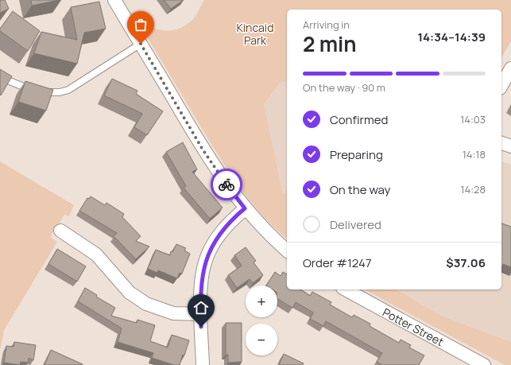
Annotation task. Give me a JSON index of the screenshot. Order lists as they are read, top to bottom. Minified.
{"streets":{"street":["Potter Street"]},"parks":["Kincaid Park"],"page":{"heading":["2 min","Arriving in","14:34–14:39"],"panel":["Order #1247","$37.06"],"bar":"On the way · 90 m","list":[["Confirmed","14:03"],["Preparing","14:18"],["On the way","14:28"],"Delivered"],"map_buttons":["+","−"]}}
